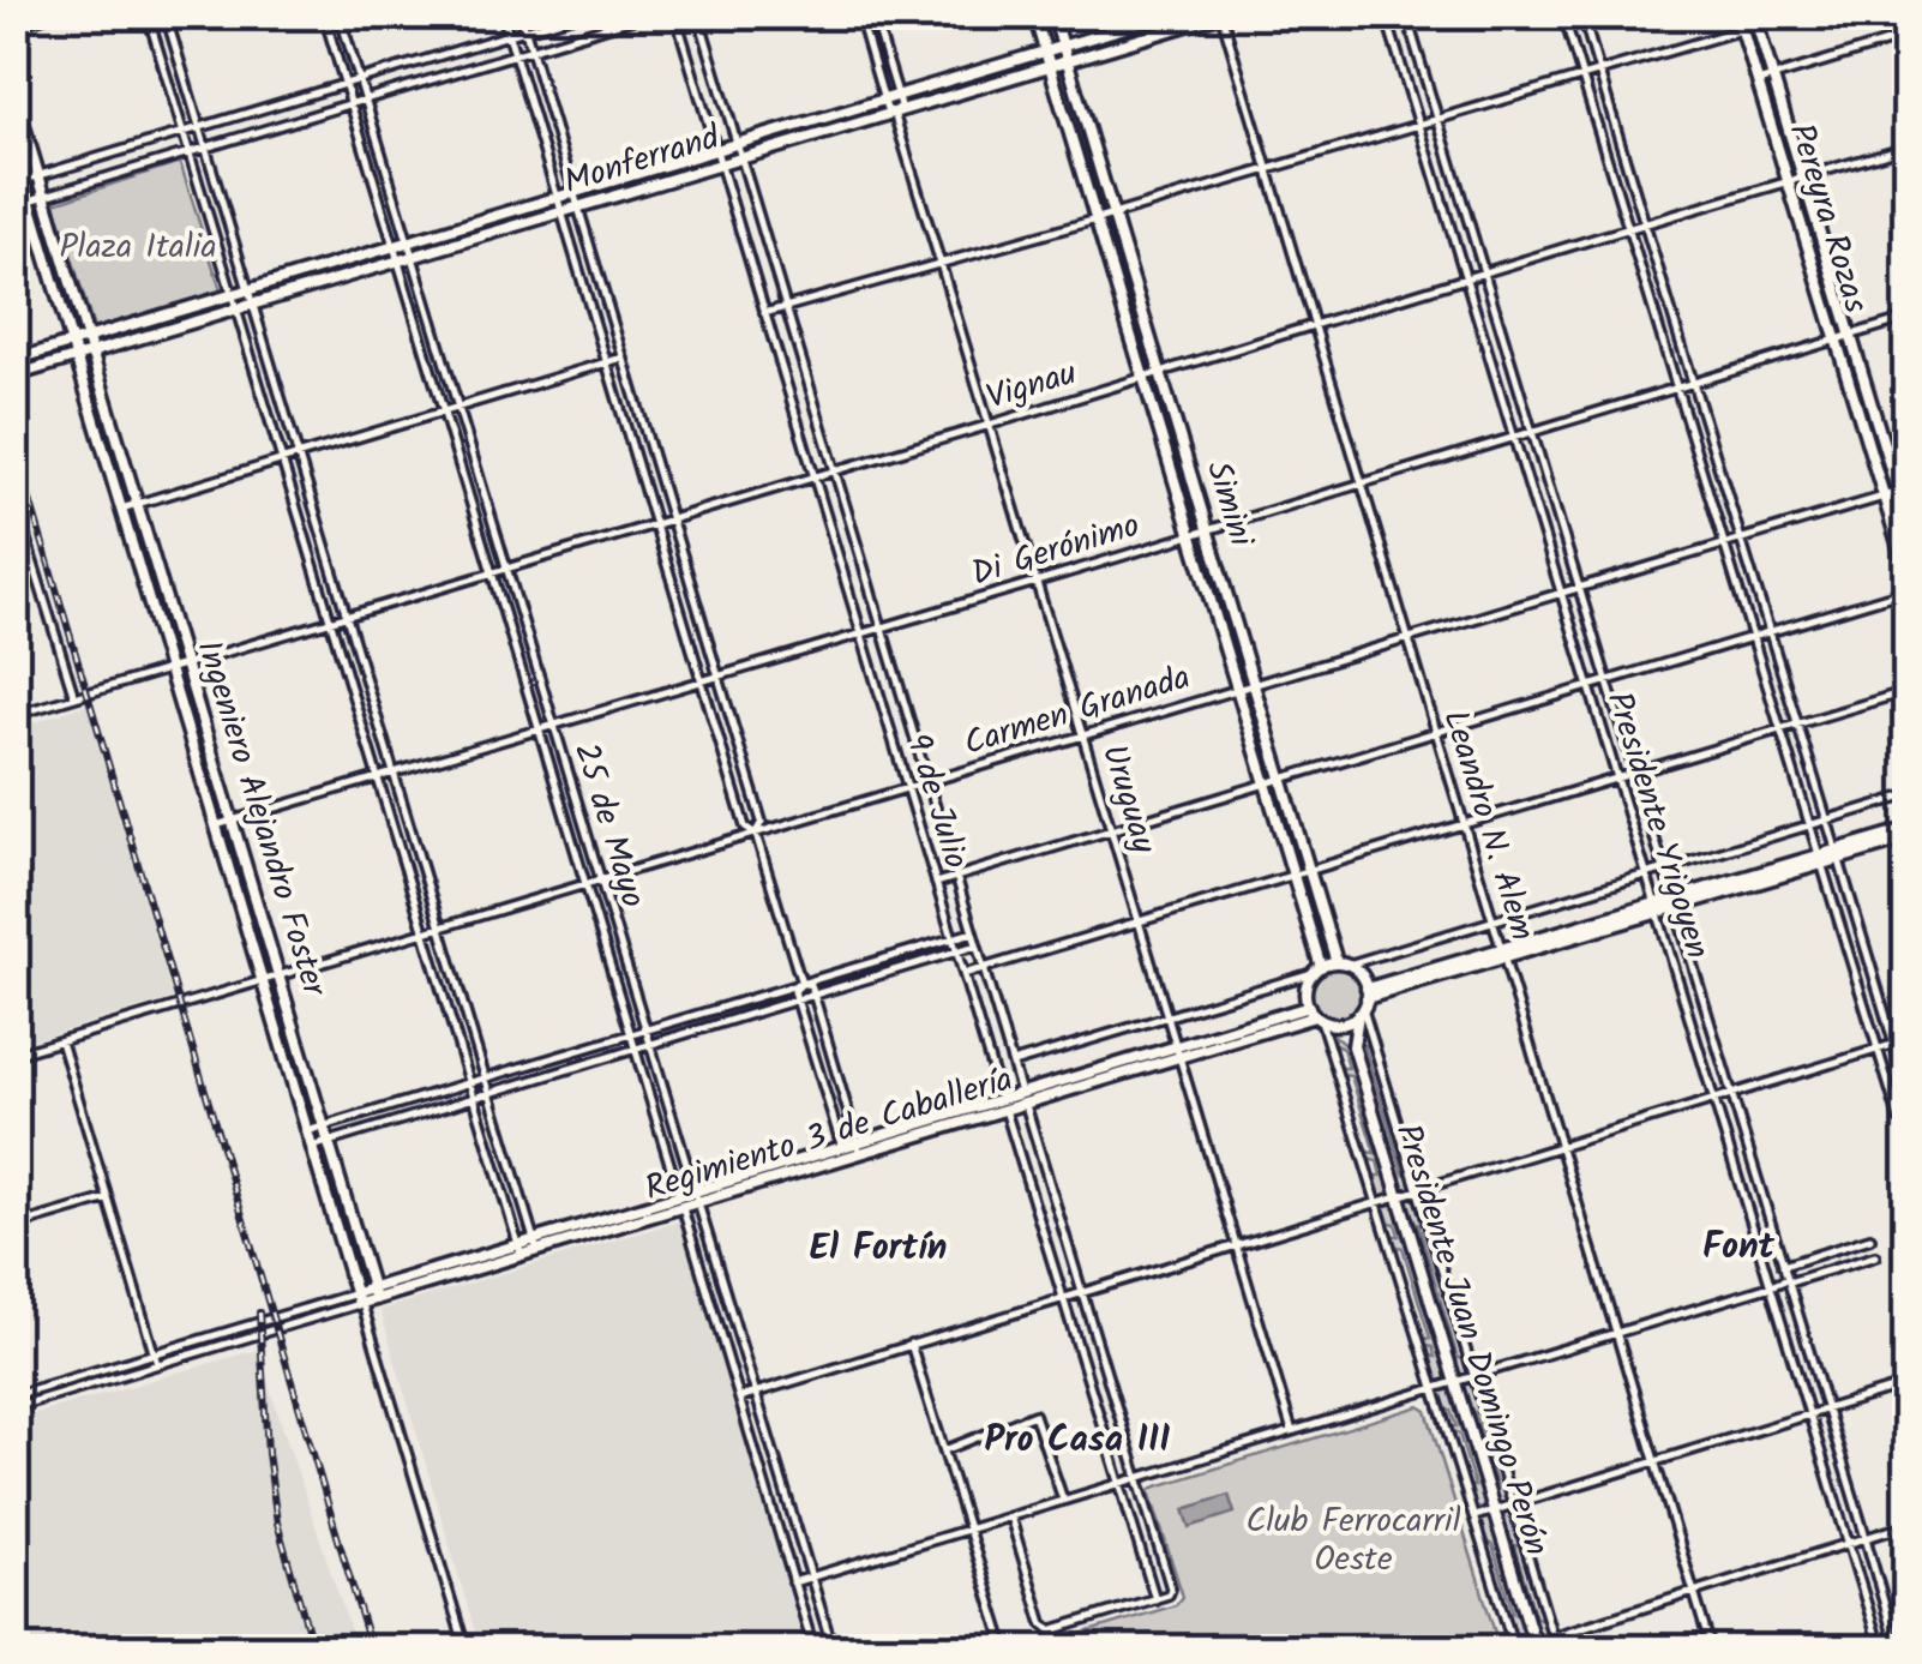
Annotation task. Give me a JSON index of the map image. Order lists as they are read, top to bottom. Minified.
{"streets":{"street":["Monferrand","Pereyra Rozas","Vignau","Simini","Di Gerónimo","Carmen Granada","Uruguay","9 de Julio","Ingeniero Alejandro Foster","25 de Mayo","Leandro N. Alem","Presidente Yrigoyen","Regimiento 3 de Caballería","Presidente Juan Domingo Perón"]},"crossings":[["Monferrand","Simini"],["Monferrand","Uruguay"],["Monferrand","9 de Julio"],["Monferrand","Ingeniero Alejandro Foster"],["Monferrand","25 de Mayo"],["Monferrand","Leandro N. Alem"],["Pereyra Rozas","Vignau"],["Pereyra Rozas","Di Gerónimo"],["Pereyra Rozas","Carmen Granada"],["Vignau","Simini"],["Vignau","Uruguay"],["Vignau","9 de Julio"],["Vignau","Ingeniero Alejandro Foster"],["Vignau","25 de Mayo"],["Vignau","Leandro N. Alem"],["Vignau","Presidente Yrigoyen"],["Simini","Di Gerónimo"],["Simini","Carmen Granada"],["Simini","Regimiento 3 de Caballería"],["Simini","Presidente Juan Domingo Perón"],["Di Gerónimo","Uruguay"],["Di Gerónimo","9 de Julio"],["Di Gerónimo","Ingeniero Alejandro Foster"],["Di Gerónimo","25 de Mayo"],["Di Gerónimo","Leandro N. Alem"],["Di Gerónimo","Presidente Yrigoyen"],["Carmen Granada","Uruguay"],["Carmen Granada","9 de Julio"],["Carmen Granada","Ingeniero Alejandro Foster"],["Carmen Granada","25 de Mayo"],["Carmen Granada","Leandro N. Alem"],["Carmen Granada","Presidente Yrigoyen"],["Uruguay","Regimiento 3 de Caballería"],["9 de Julio","Regimiento 3 de Caballería"],["Ingeniero Alejandro Foster","Regimiento 3 de Caballería"],["25 de Mayo","Regimiento 3 de Caballería"],["Regimiento 3 de Caballería","Presidente Juan Domingo Perón"]],"districts":["Font","El Fortín","Pro Casa III"],"parks":["Plaza Italia","Club Ferrocarril Oeste"]}
